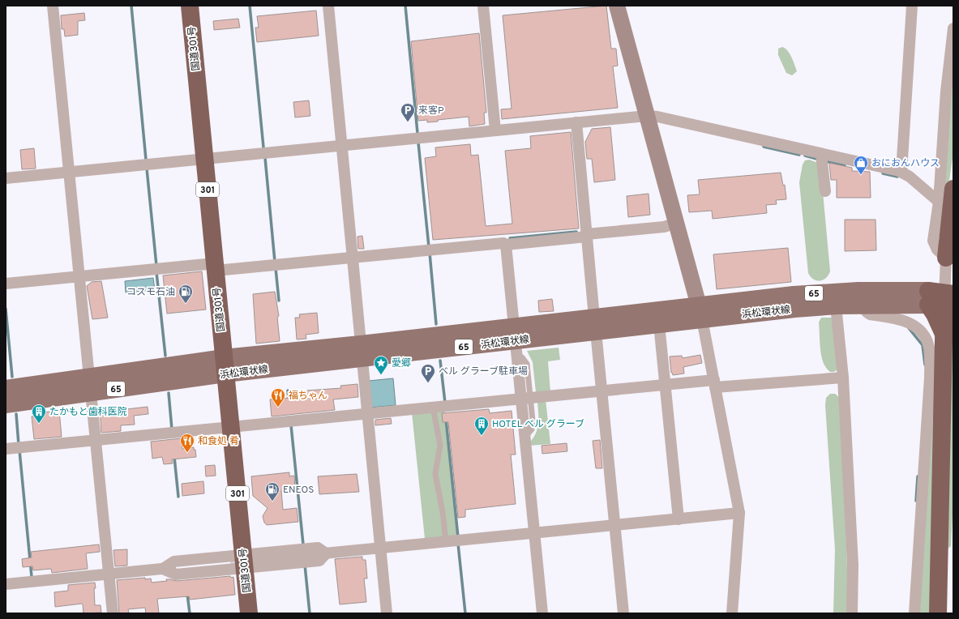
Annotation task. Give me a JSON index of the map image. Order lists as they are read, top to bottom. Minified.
{"streets":{"highway":["国道301号","301"],"main road":["65","浜松環状線"]},"crossings":[["国道301号","浜松環状線"]],"places":{"parking":["来客P","ベル グラーブ駐車場"],"shop":["おにおんハウス"],"fuel station":["コスモ石油","ENEOS"],"place":["愛郷"],"restaurant":["福ちゃん","和食処 肴"],"building":["たかもと歯科医院","HOTEL ベル グラーブ"]}}
